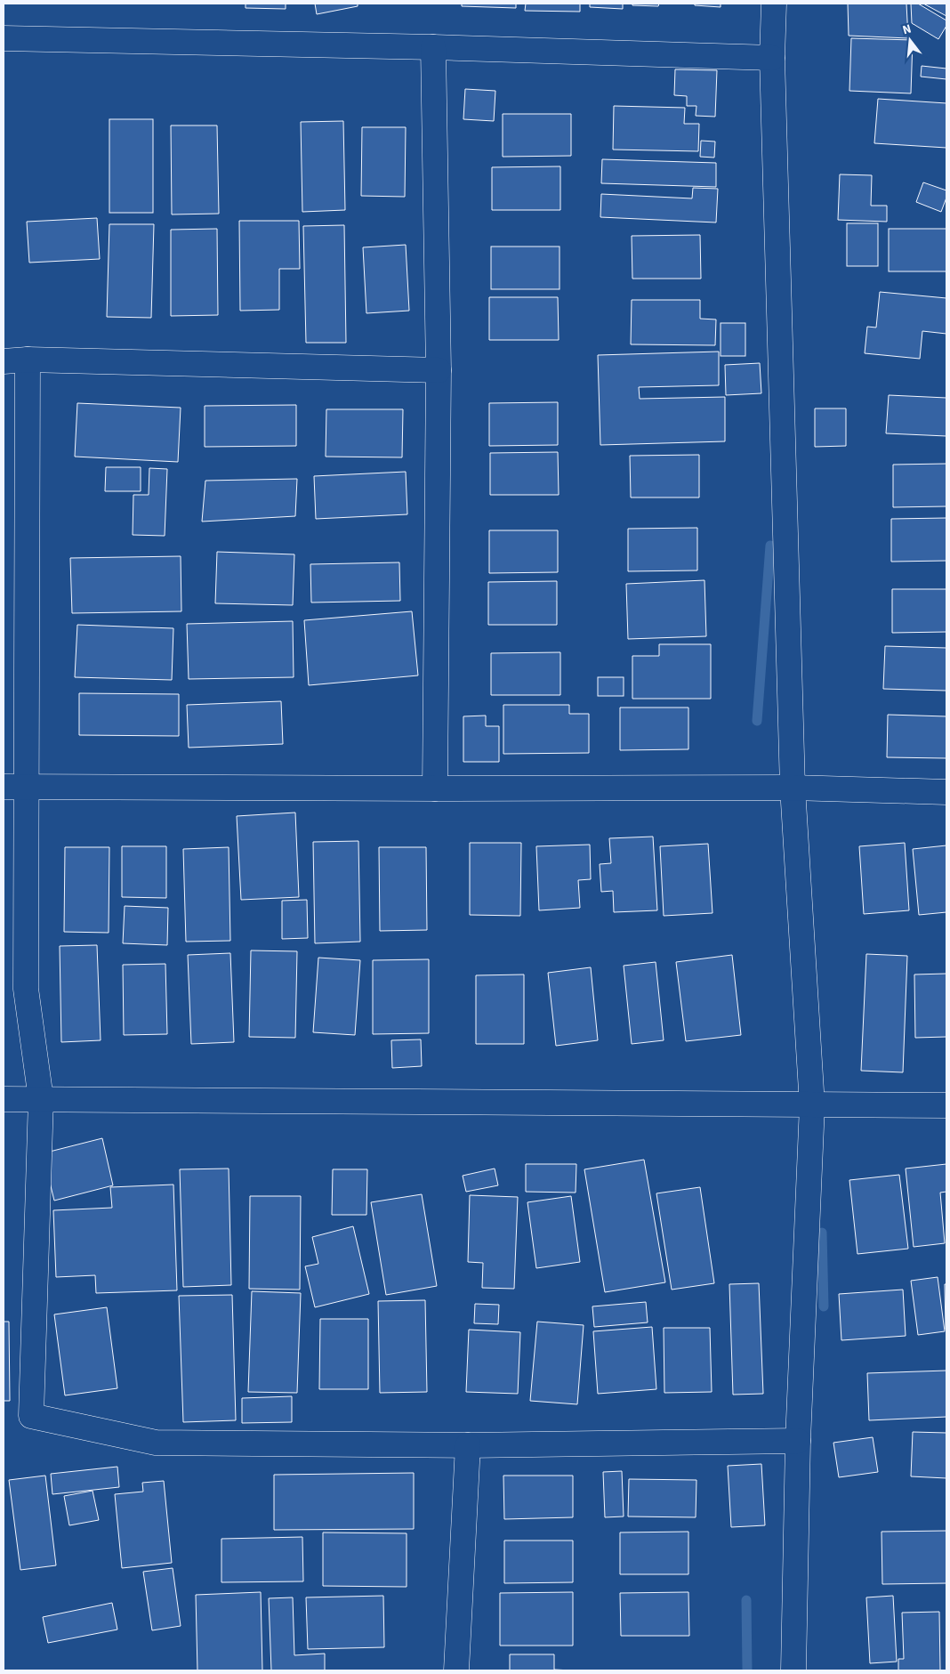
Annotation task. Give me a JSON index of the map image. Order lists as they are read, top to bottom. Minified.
{"north":"top"}
